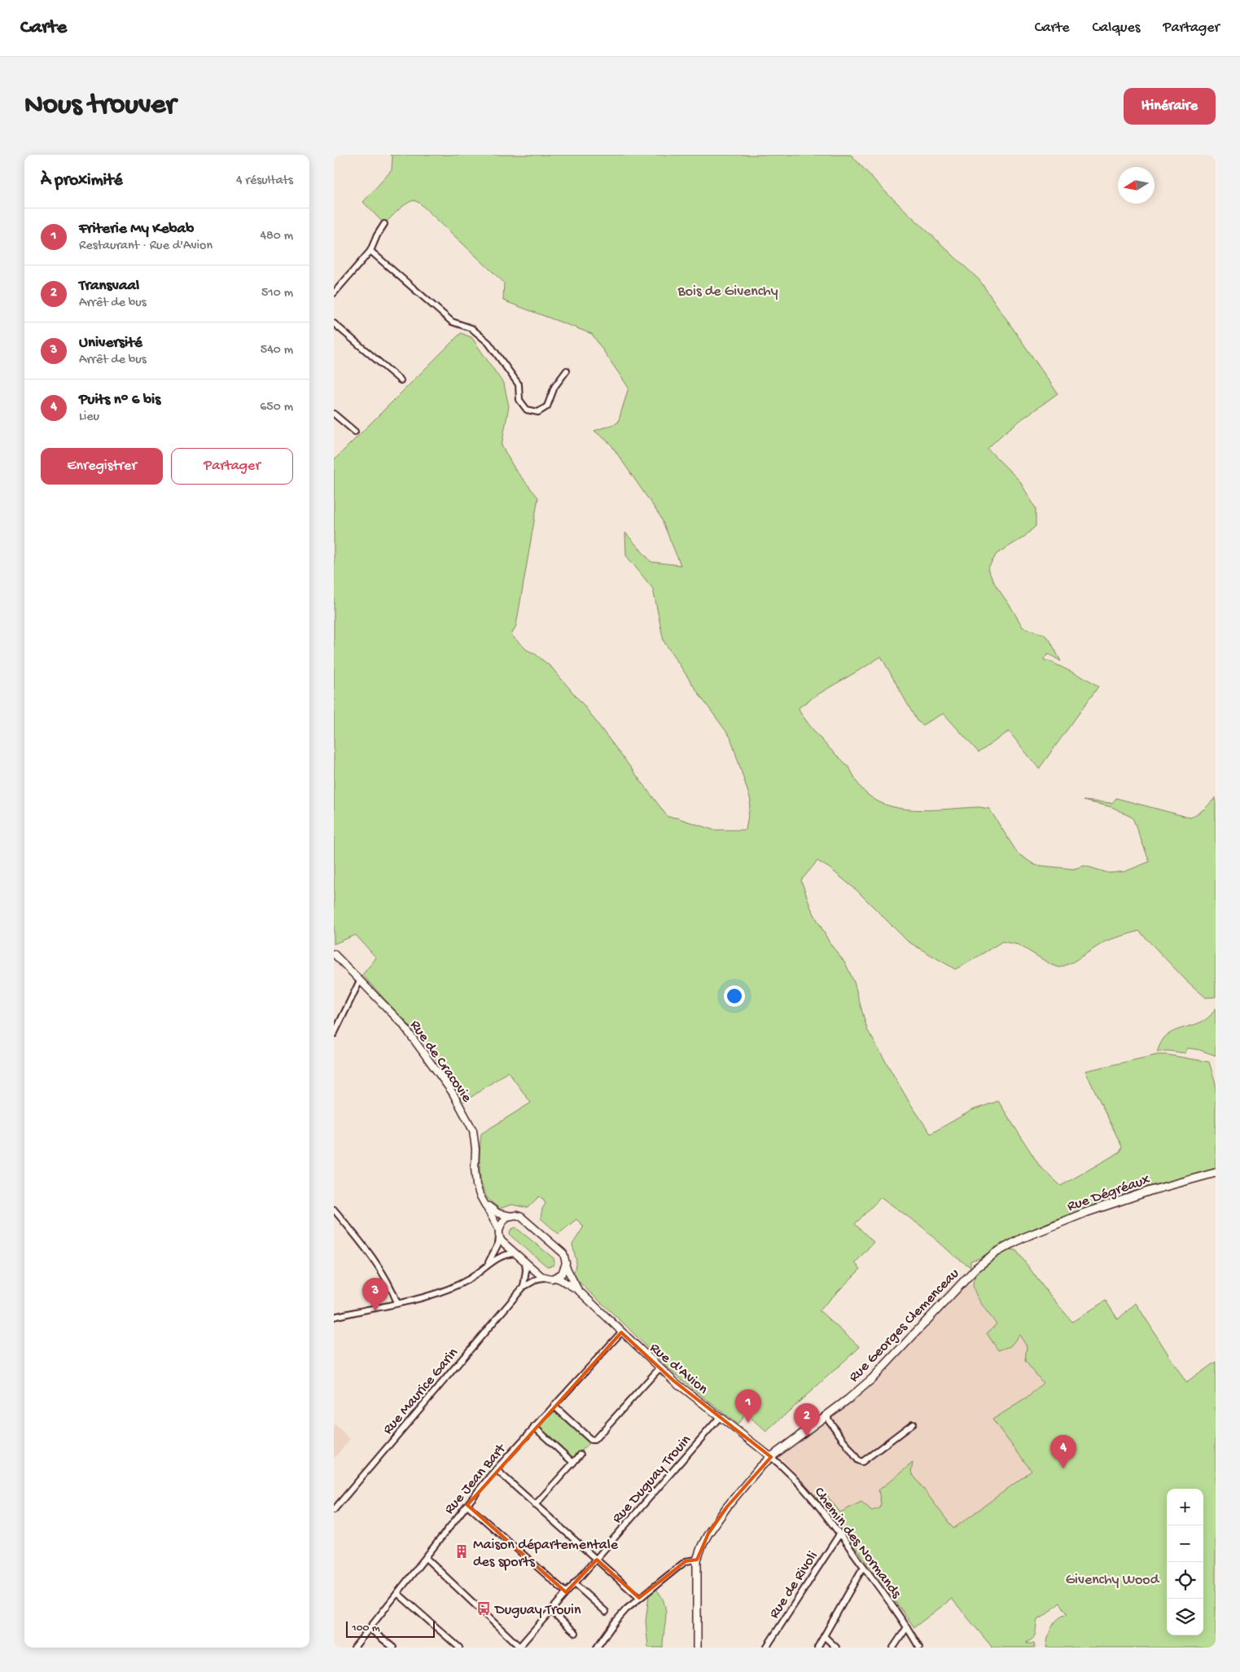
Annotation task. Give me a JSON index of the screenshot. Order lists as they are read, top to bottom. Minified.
{"streets":{"main road":["Rue Dégréaux","Rue Georges Clemenceau"],"street":["Rue de Cracovie","Rue d'Avion","Rue Maurice Garin","Rue Jean Bart","Rue Duguay Trouin","Chemin des Normands","Rue de Rivoli"]},"crossings":[["Rue Dégréaux","Rue Georges Clemenceau"],["Rue Georges Clemenceau","Rue d'Avion"],["Rue Georges Clemenceau","Chemin des Normands"],["Rue d'Avion","Rue Jean Bart"],["Rue d'Avion","Rue Duguay Trouin"],["Rue d'Avion","Chemin des Normands"],["Chemin des Normands","Rue de Rivoli"]],"parks":["Bois de Givenchy","Givenchy Wood"],"places":{"building":["Maison départementale des sports"],"bus stop":["Duguay Trouin"]},"scale_bar":"100 m","north":"left","page":{"header":"Carte","nav":["Carte","Calques","Partager"],"buttons":["Itinéraire",["Enregistrer","Partager"]],"title":"Nous trouver","heading":["À proximité","4 résultats"],"list":[{"mark":"1","name":"Friterie My Kebab","note":"Restaurant · Rue d'Avion","value":"480 m"},{"mark":"2","name":"Transvaal","note":"Arrêt de bus","value":"510 m"},{"mark":"3","name":"Université","note":"Arrêt de bus","value":"540 m"},{"mark":"4","name":"Puits n° 6 bis","note":"Lieu","value":"650 m"}],"pins":["3","1","2","4"],"map_buttons":["+","−"],"scale":"100 m"}}
